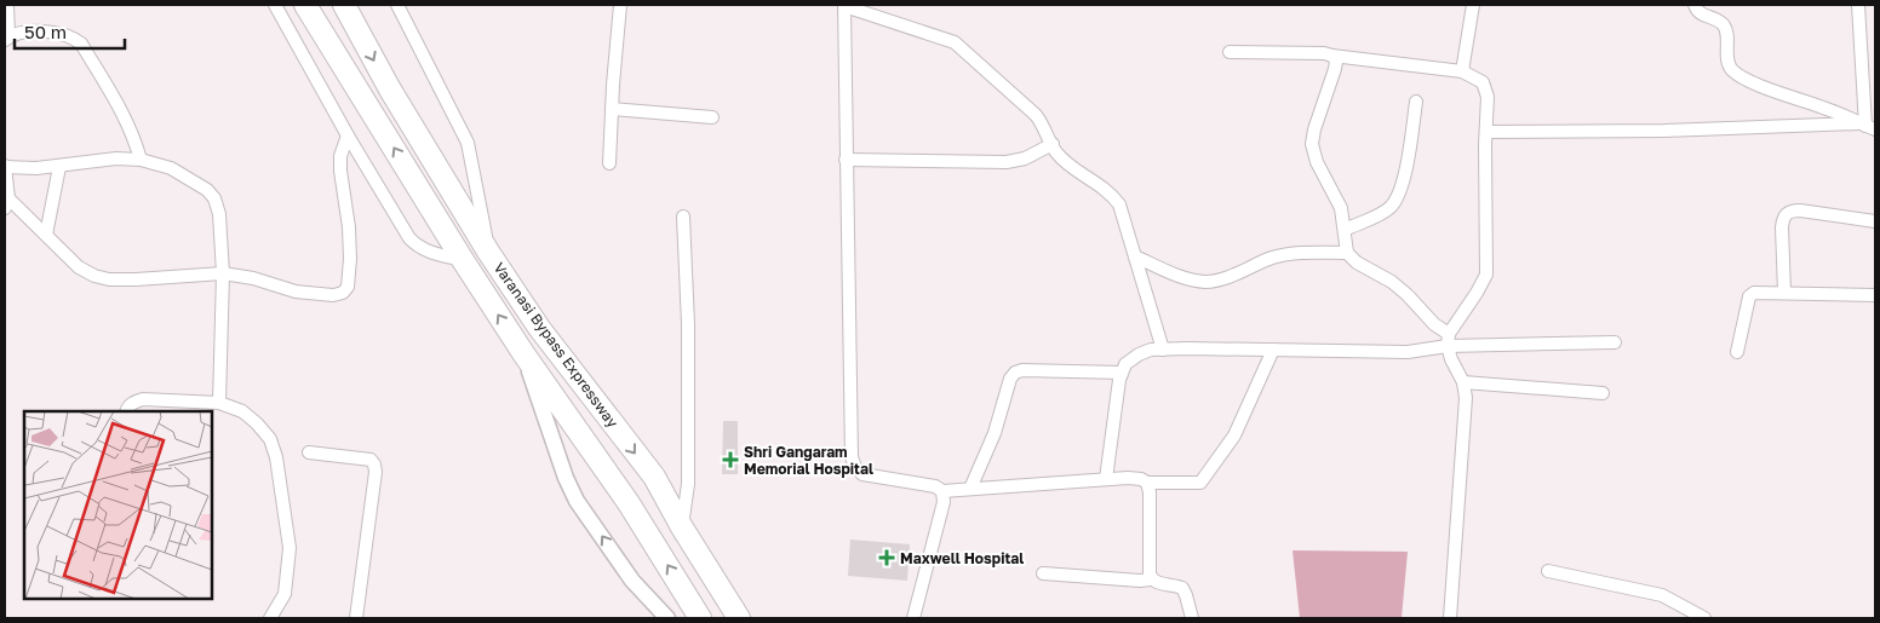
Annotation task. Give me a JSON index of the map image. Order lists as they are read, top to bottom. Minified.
{"streets":{"highway":["Varanasi Bypass Expressway"]},"places":{"health":["Shri Gangaram Memorial Hospital","Maxwell Hospital"]},"scale_bar":"50 m"}
